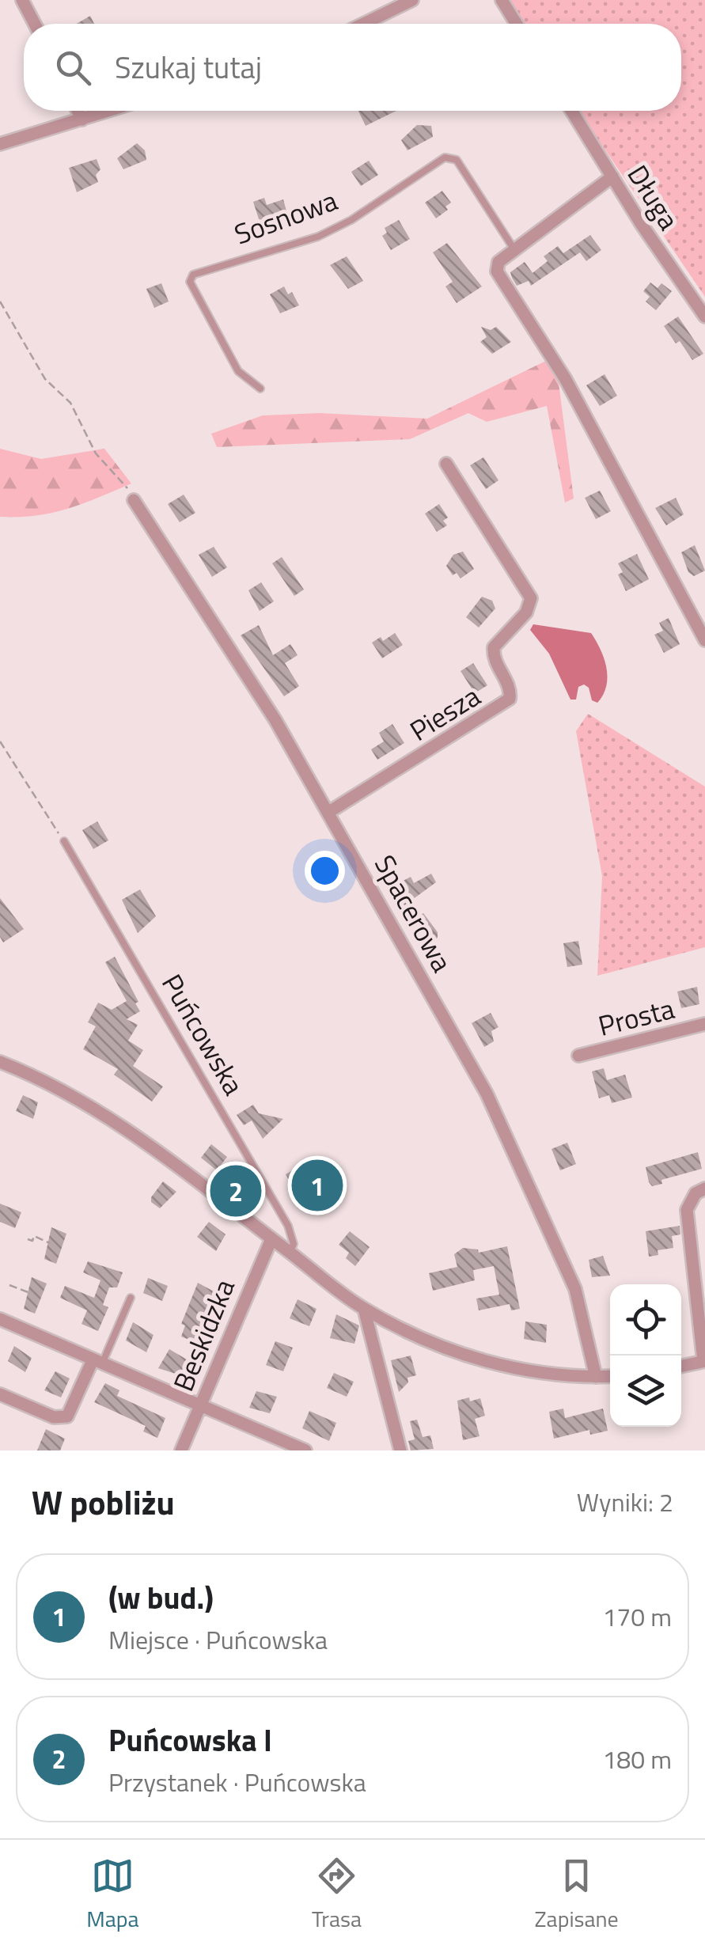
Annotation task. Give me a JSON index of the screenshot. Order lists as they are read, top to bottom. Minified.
{"streets":{"street":["Długa","Piesza","Spacerowa","Prosta","Beskidzka"],"lane":["Sosnowa","Puńcowska"]},"crossings":[["Piesza","Spacerowa"]],"page":{"search":"Szukaj tutaj","pins":["1","2"],"heading":["W pobliżu","Wyniki: 2"],"list":[{"mark":"1","name":"(w bud.)","note":"Miejsce · Puńcowska","value":"170 m"},{"mark":"2","name":"Puńcowska I","note":"Przystanek · Puńcowska","value":"180 m"}],"nav":["Mapa","Trasa","Zapisane"]}}
